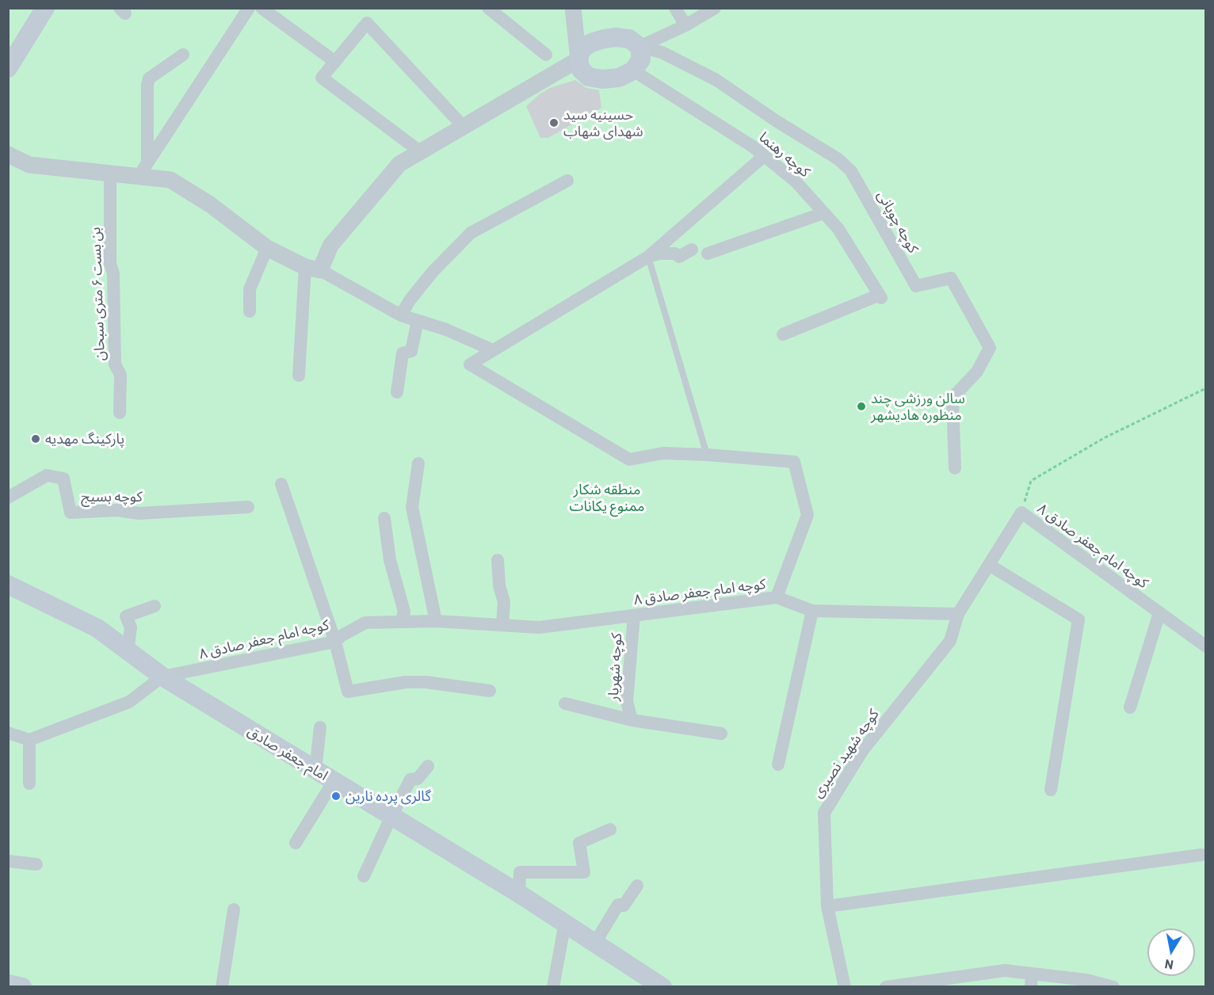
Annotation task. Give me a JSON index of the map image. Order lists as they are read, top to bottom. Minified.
{"streets":{"main road":["امام جعفر صادق"],"street":["کوچه رهنما","کوچه چوپانی","بن بست ۶ متری سبحان","کوچه بسیج","کوچه امام جعفر صادق ۸","کوچه شهریار","کوچه شهید نصیری"]},"crossings":[["کوچه رهنما","کوچه چوپانی"],["کوچه امام جعفر صادق ۸","کوچه شهریار"],["کوچه امام جعفر صادق ۸","امام جعفر صادق"],["کوچه امام جعفر صادق ۸","کوچه شهید نصیری"]],"parks":["منطقه شکار ممنوع یکانات"],"places":["حسینیه سید شهدای شهاب","سالن ورزشی چند منظوره هادیشهر","پارکینگ مهدیه","گالری پرده نارین"],"north":"bottom"}
